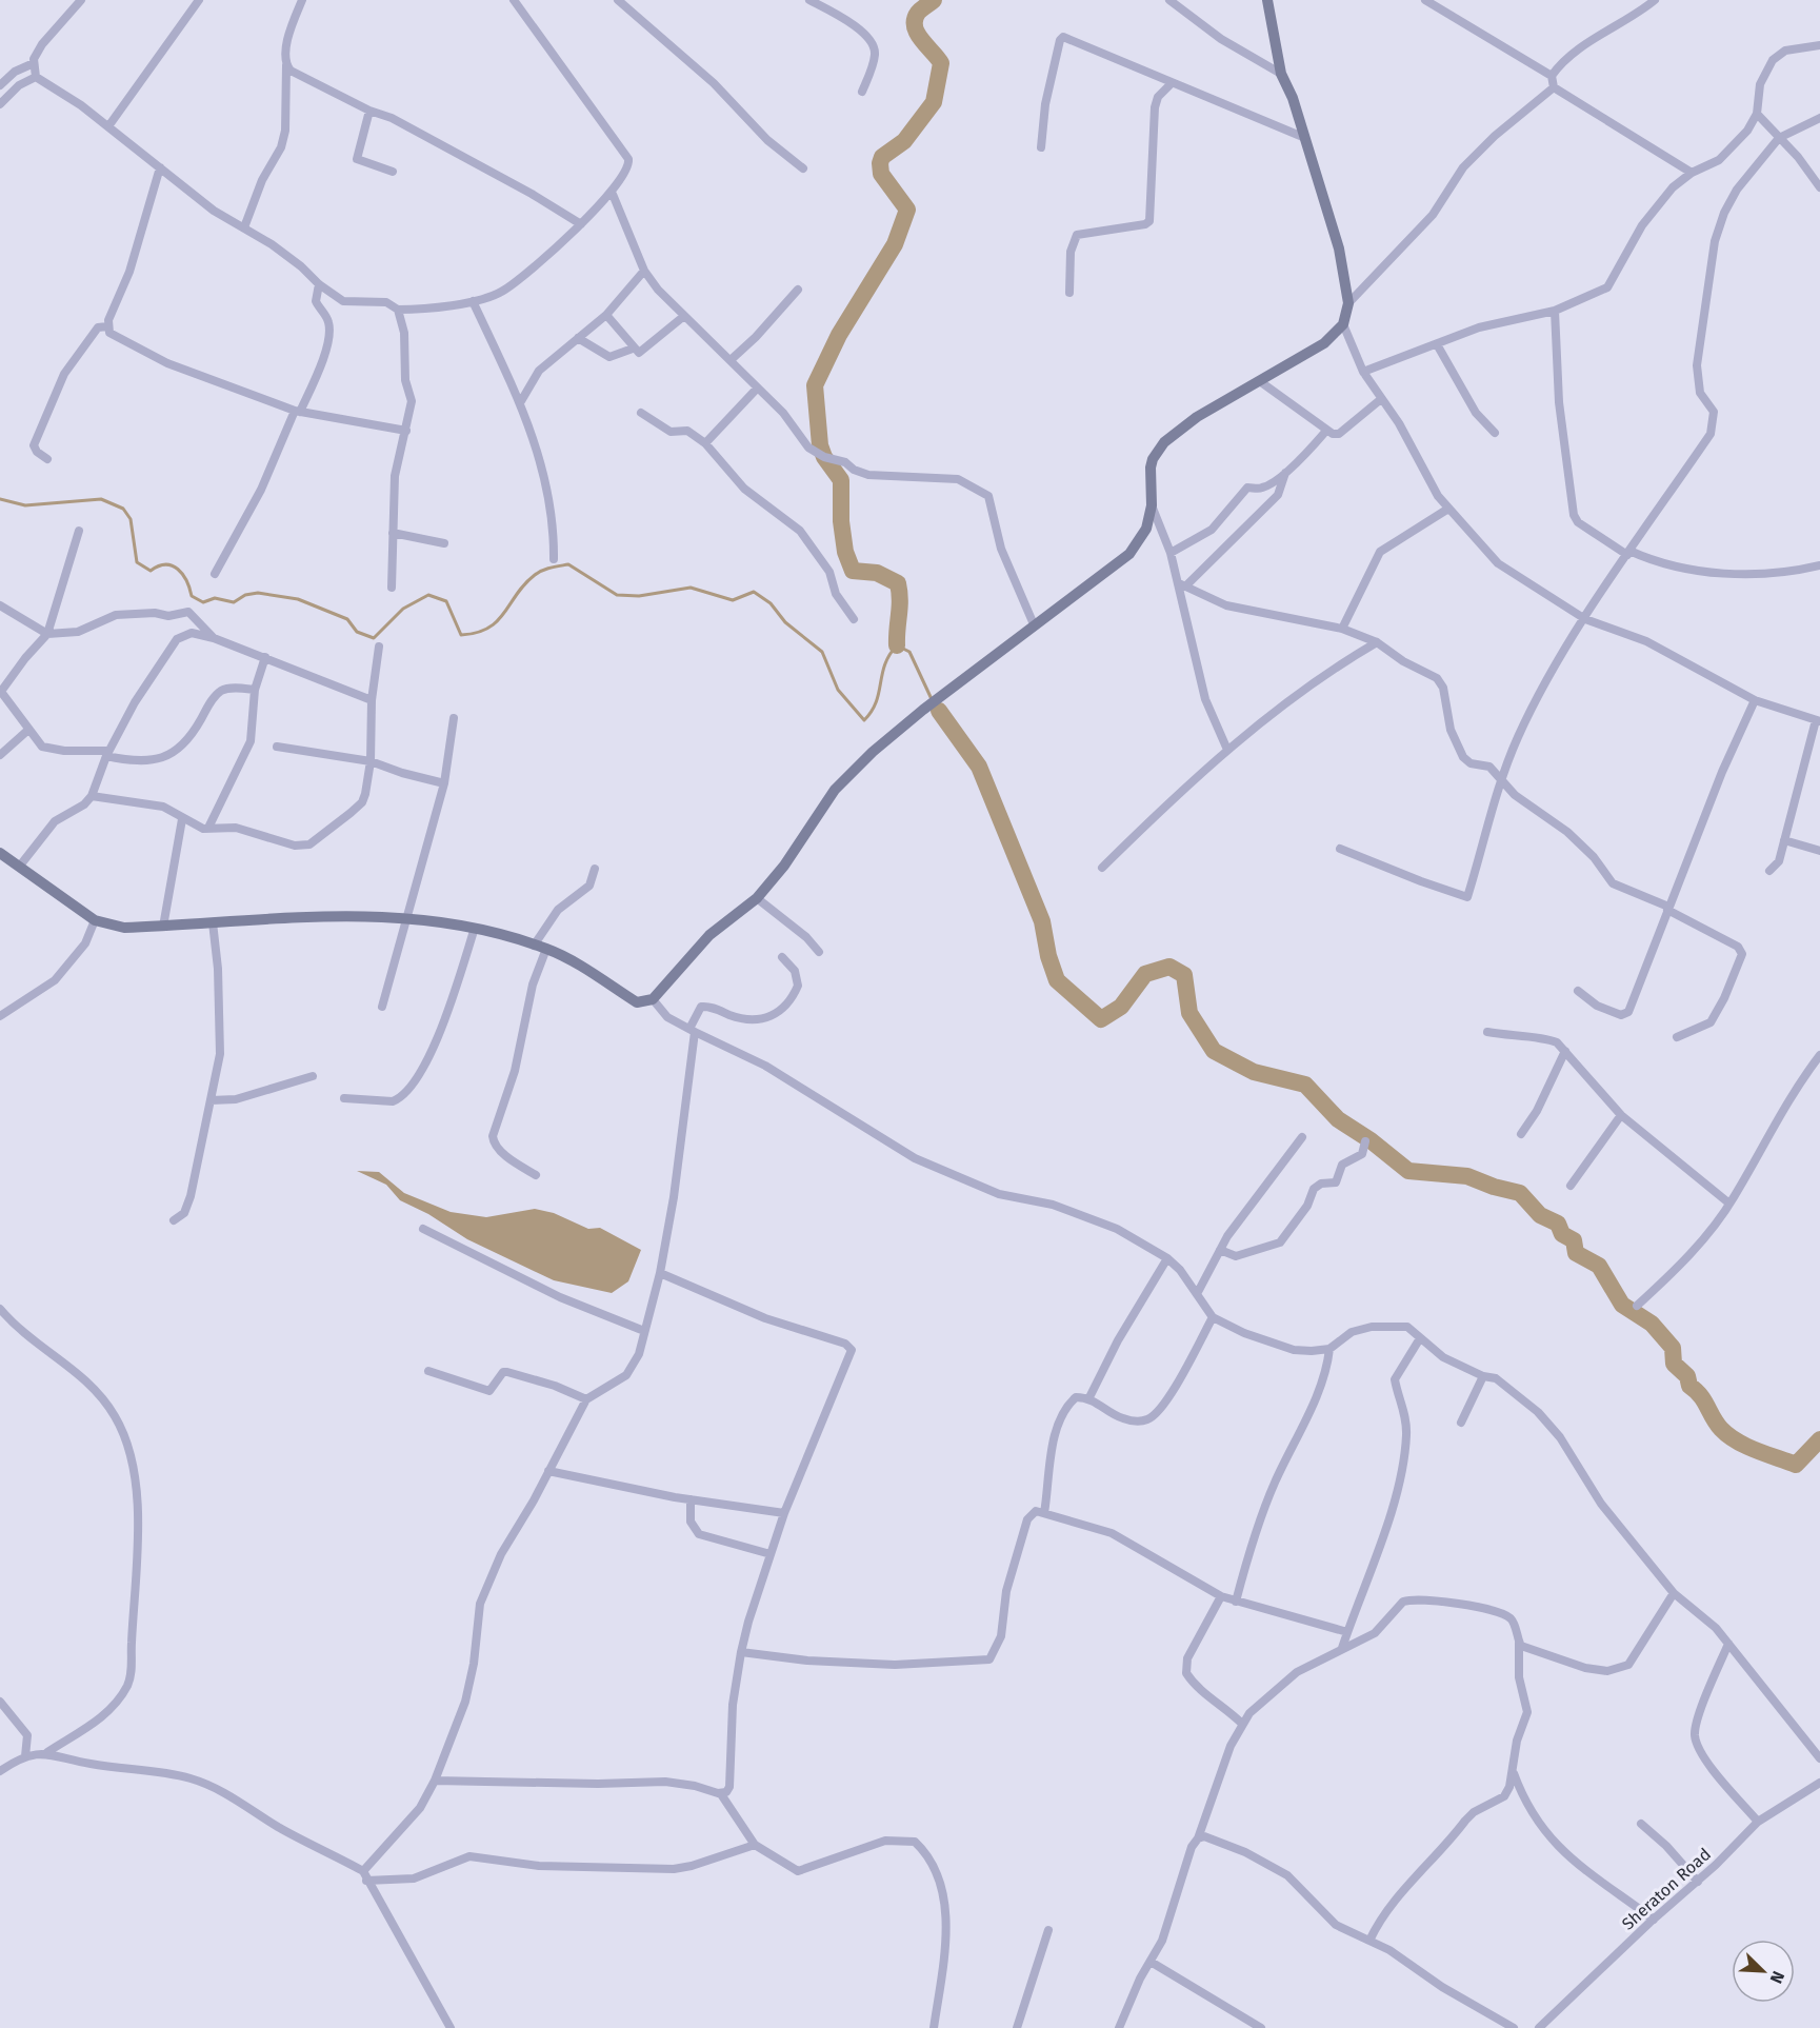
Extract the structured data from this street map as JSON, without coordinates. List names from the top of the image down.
{
  "streets": {
    "street": ["Sheraton Road"]
  },
  "north": "bottom right"
}
